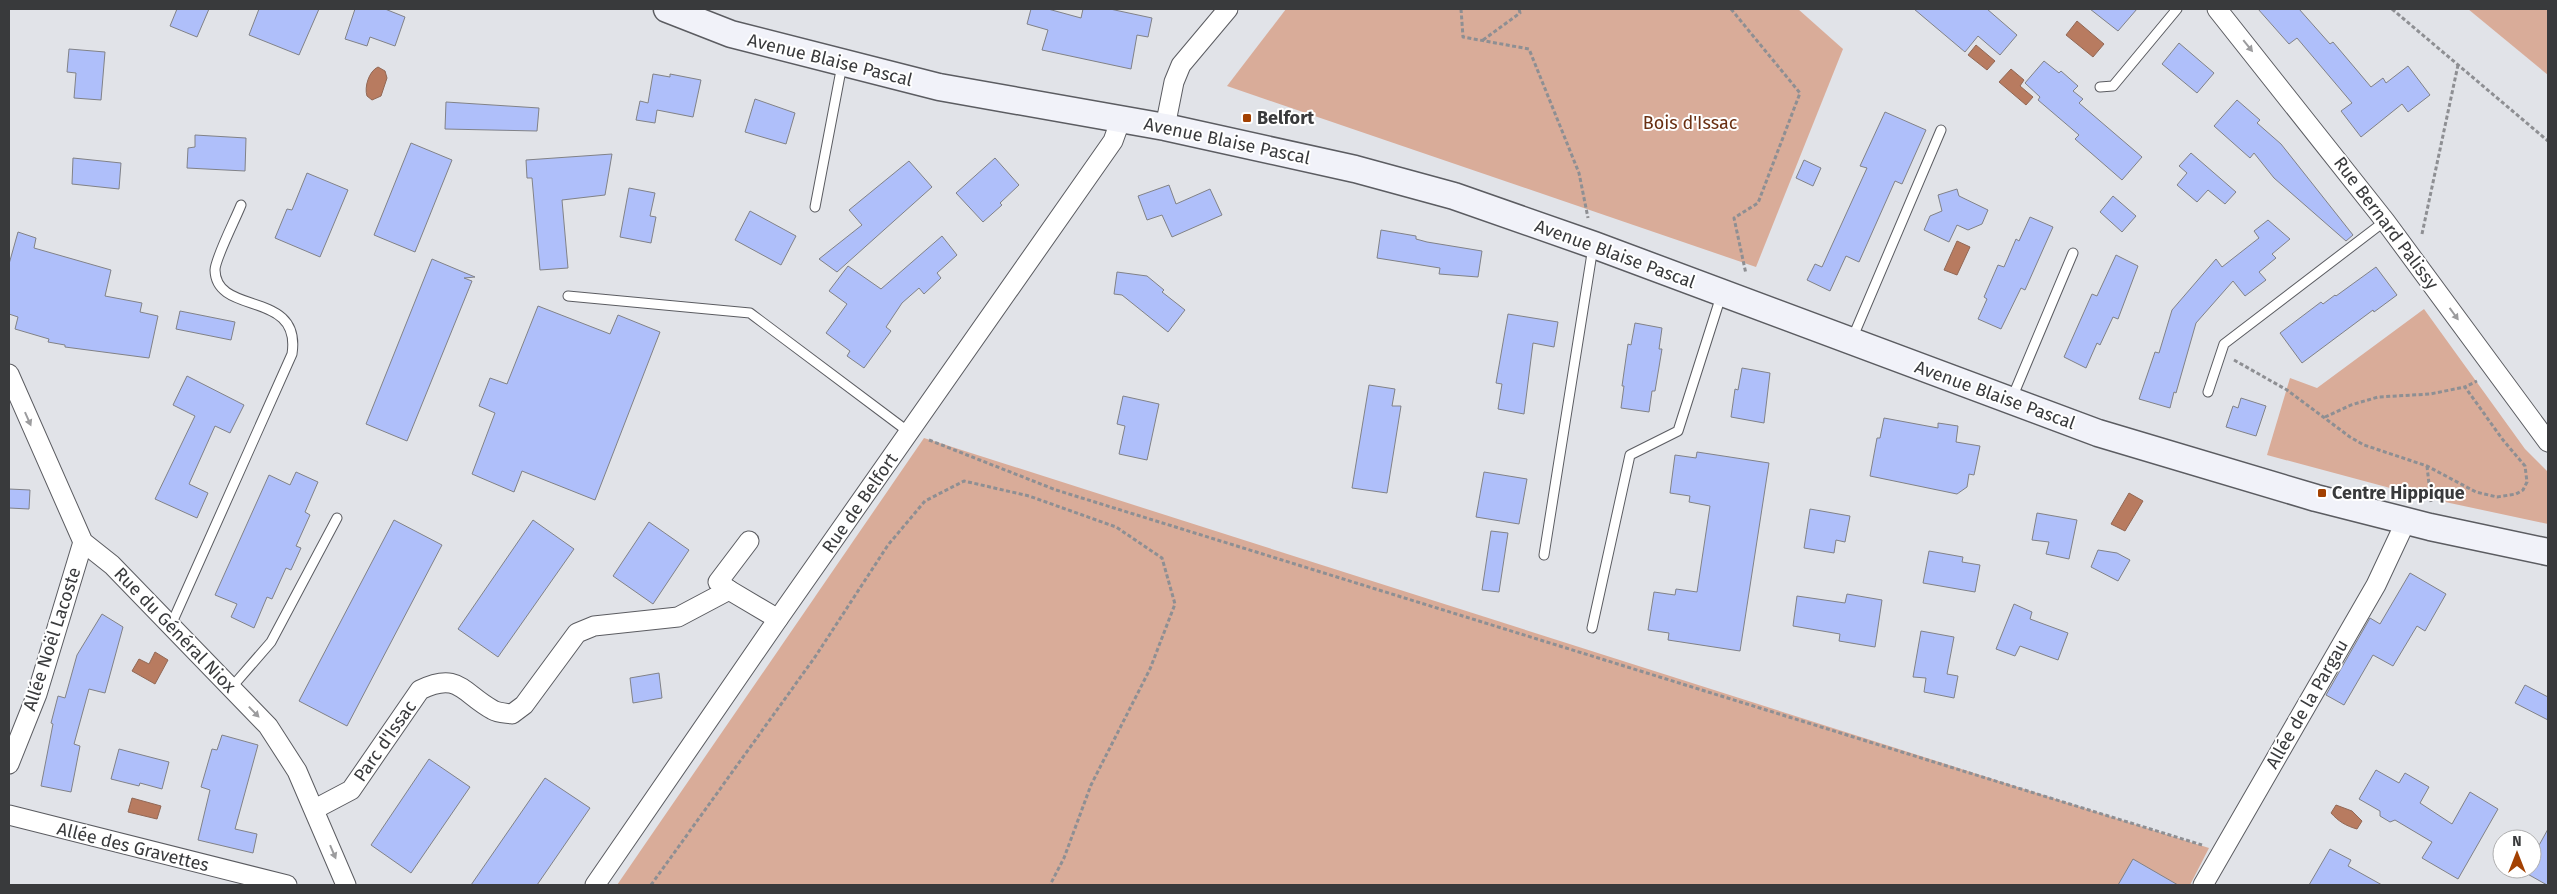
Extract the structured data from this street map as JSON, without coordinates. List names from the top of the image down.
{
  "streets": {
    "main road": ["Avenue Blaise Pascal"],
    "street": [
      "Rue Bernard Palissy",
      "Rue de Belfort",
      "Rue du Général Niox",
      "Allée Noël Lacoste",
      "Allée de la Pargau",
      "Parc d'Issac",
      "Allée des Gravettes"
    ]
  },
  "crossings": [
    ["Avenue Blaise Pascal", "Rue de Belfort"],
    ["Avenue Blaise Pascal", "Allée de la Pargau"],
    ["Rue du Général Niox", "Allée Noël Lacoste"],
    ["Rue du Général Niox", "Parc d'Issac"]
  ],
  "one_way": ["Rue Bernard Palissy", "Rue du Général Niox"],
  "parks": ["Bois d'Issac"],
  "places": {
    "transit": ["Belfort", "Centre Hippique"]
  },
  "north": "top"
}
